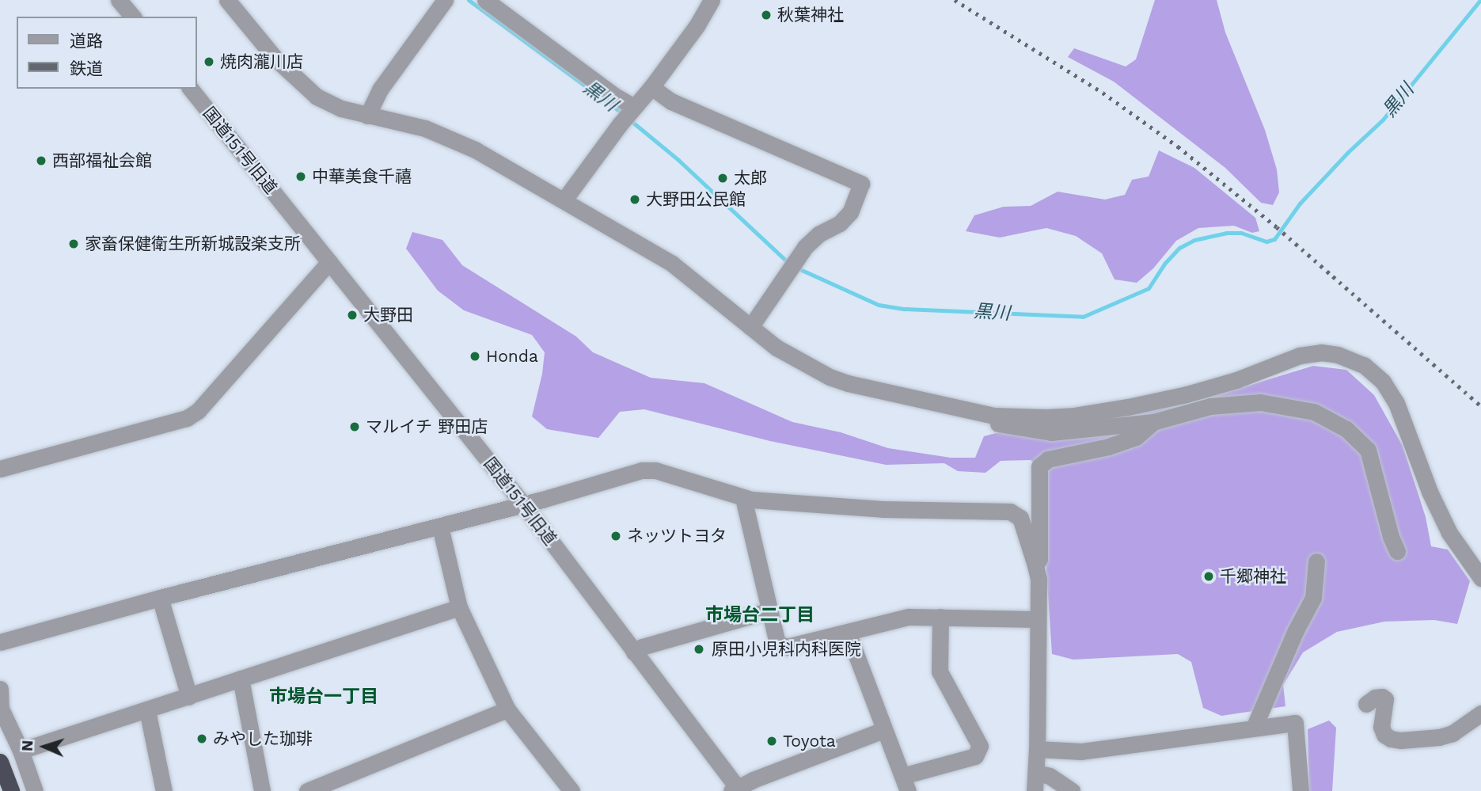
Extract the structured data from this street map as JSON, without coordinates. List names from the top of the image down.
{
  "streets": {
    "street": ["国道151号旧道"]
  },
  "districts": ["市場台二丁目", "市場台一丁目"],
  "water": ["黒川"],
  "places": [
    "秋葉神社",
    "焼肉瀧川店",
    "西部福祉会館",
    "中華美食千禧",
    "太郎",
    "大野田公民館",
    "家畜保健衛生所新城設楽支所",
    "大野田",
    "Honda",
    "マルイチ 野田店",
    "ネッツトヨタ",
    "千郷神社",
    "原田小児科内科医院",
    "みやした珈琲",
    "Toyota"
  ],
  "legend": ["道路", "鉄道"],
  "north": "left"
}
